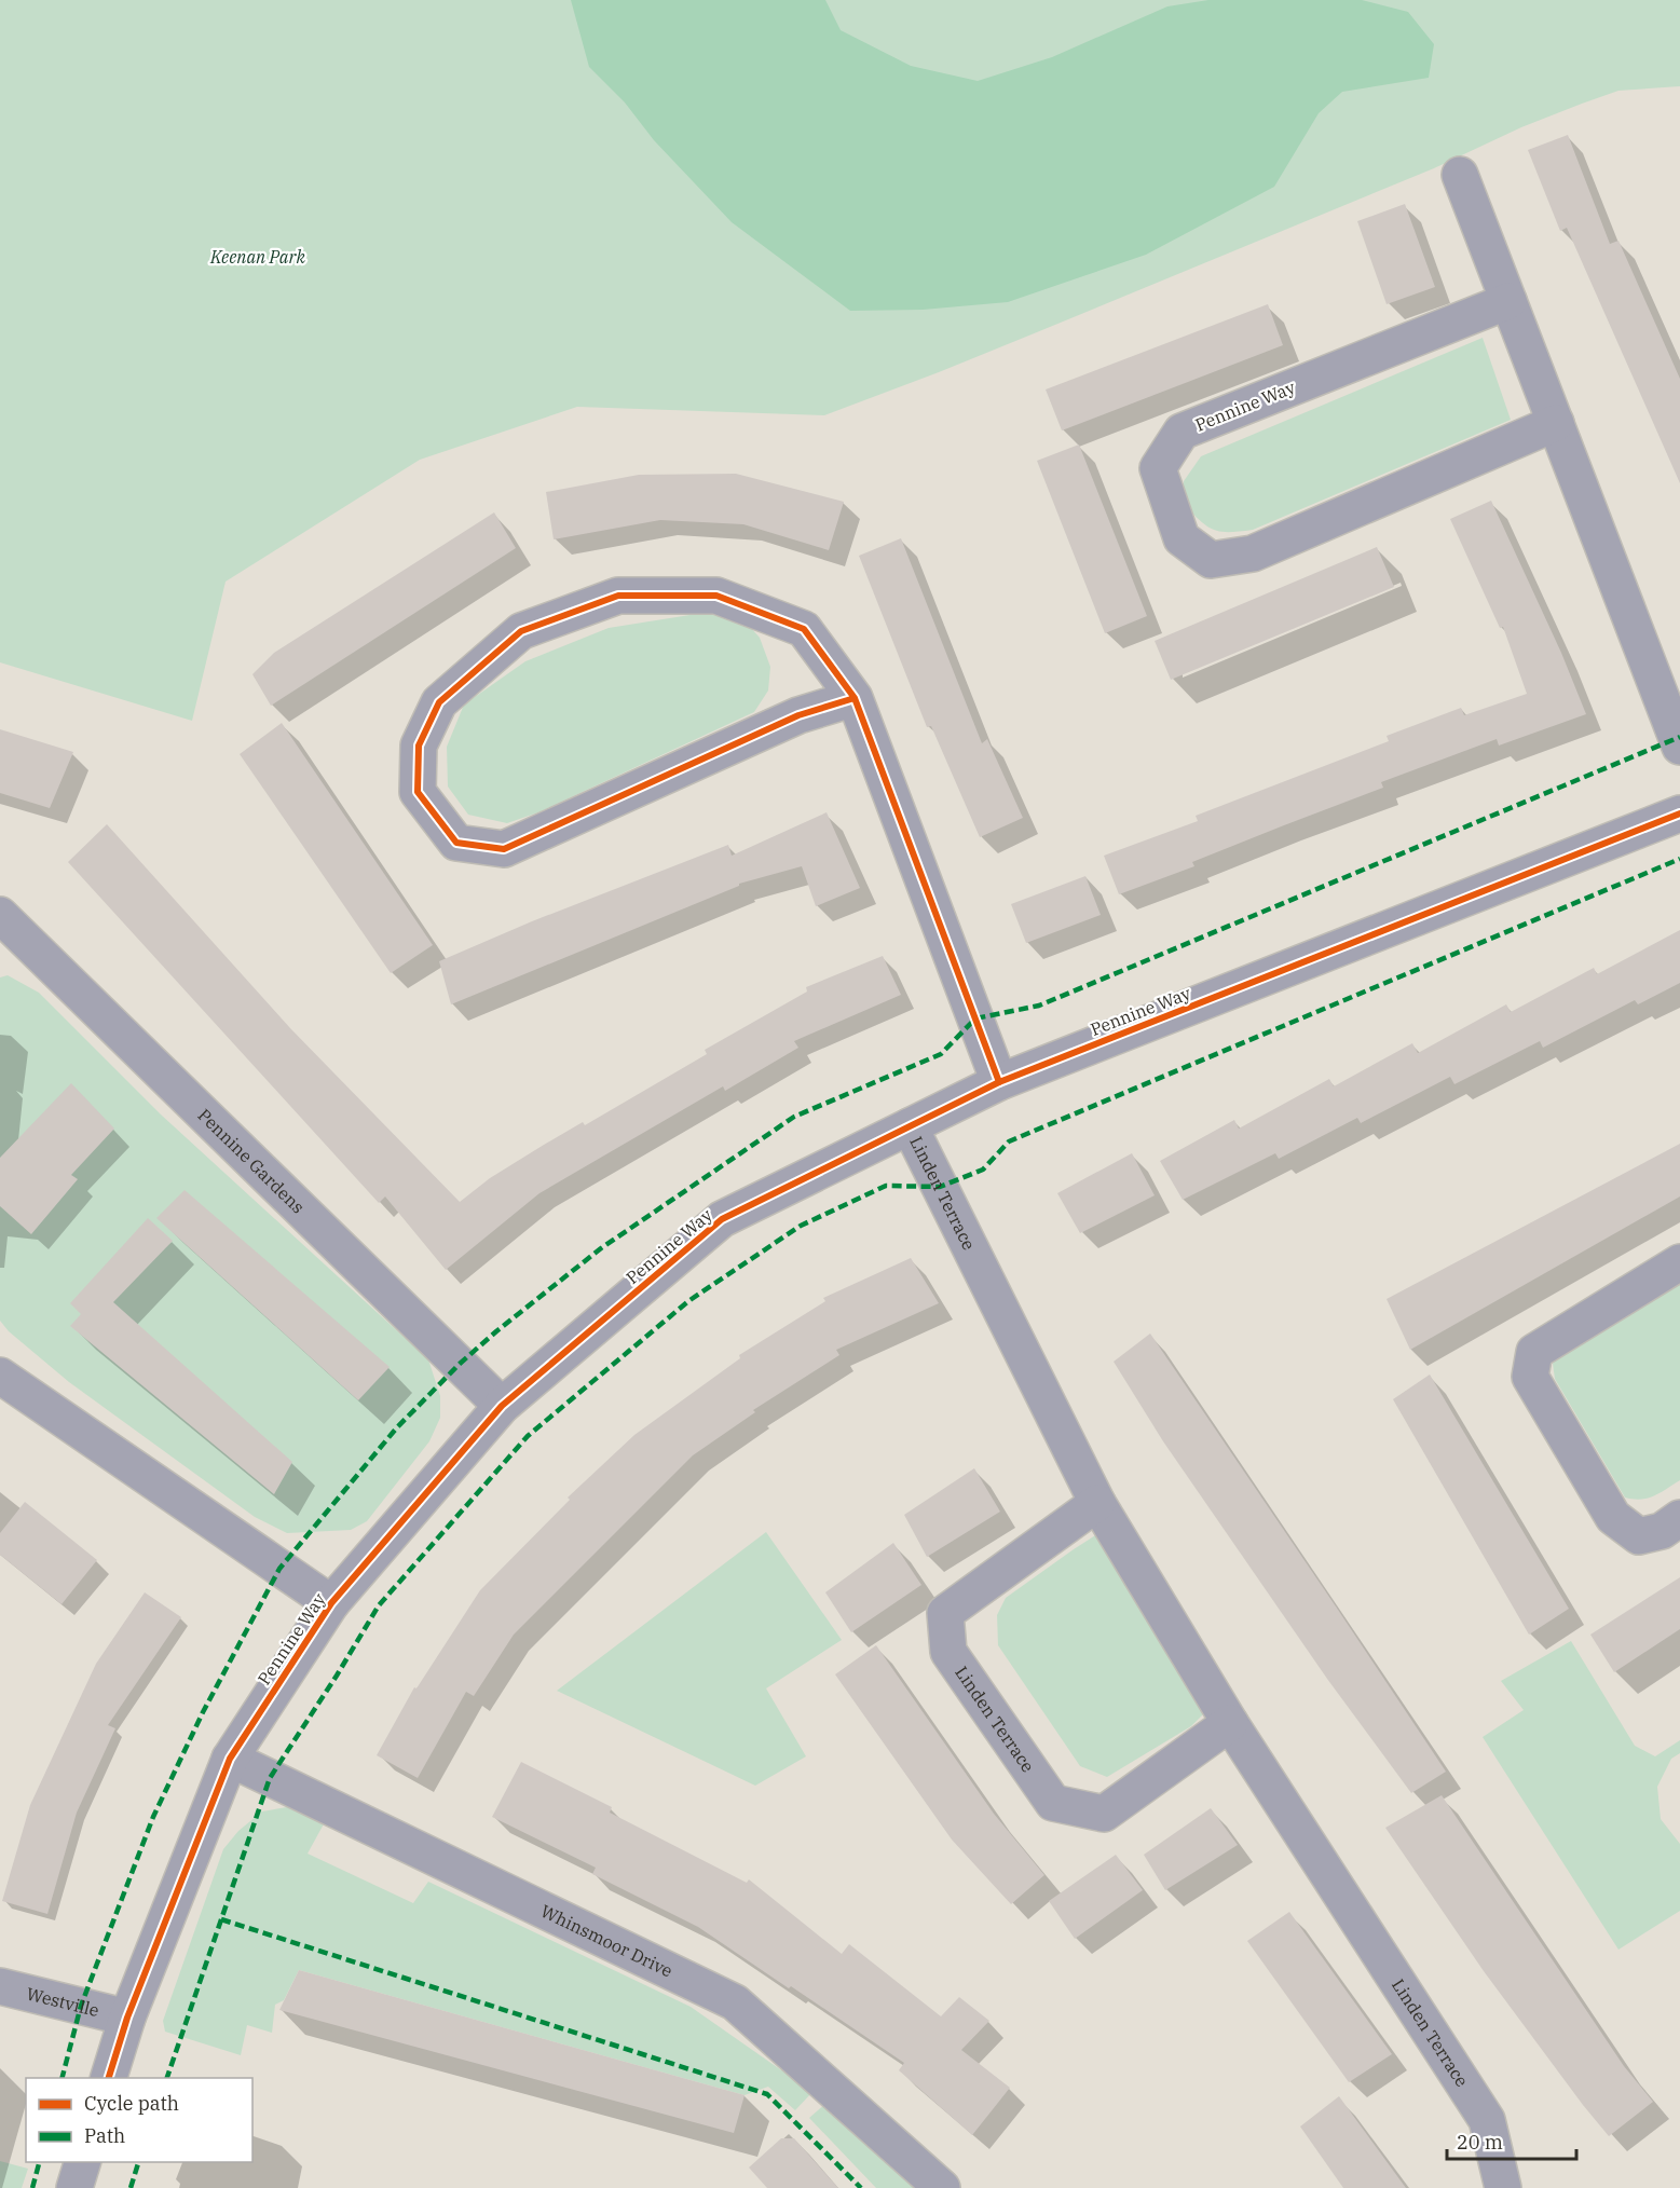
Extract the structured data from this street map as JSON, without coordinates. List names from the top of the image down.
{
  "streets": {
    "street": [
      "Pennine Way",
      "Pennine Gardens",
      "Linden Terrace",
      "Whinsmoor Drive",
      "Westville"
    ]
  },
  "crossings": [
    ["Pennine Way", "Pennine Gardens"],
    ["Pennine Way", "Linden Terrace"],
    ["Pennine Way", "Whinsmoor Drive"],
    ["Pennine Way", "Westville"]
  ],
  "parks": ["Keenan Park"],
  "legend": ["Cycle path", "Path"],
  "scale_bar": "20 m"
}
